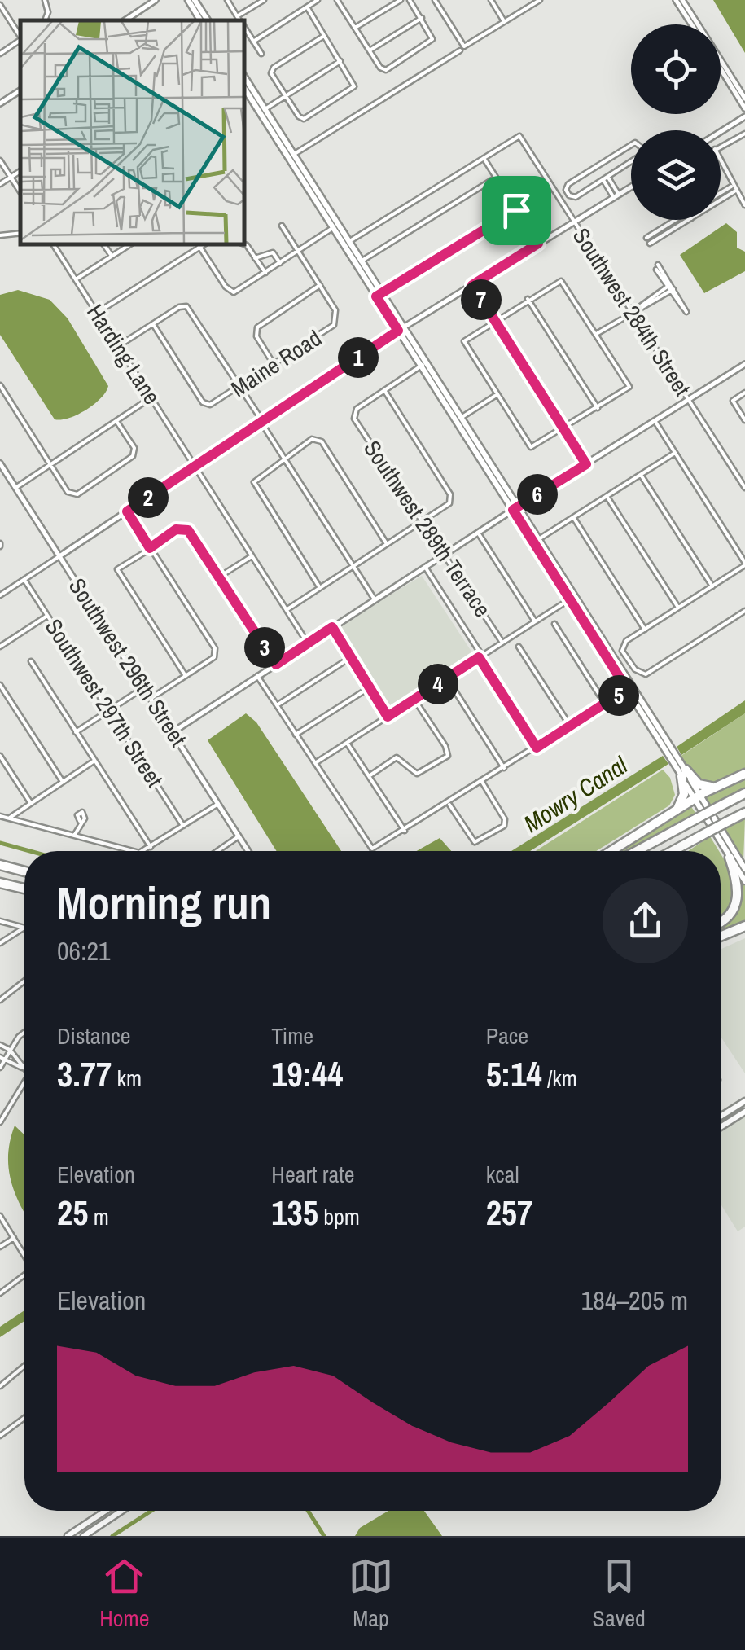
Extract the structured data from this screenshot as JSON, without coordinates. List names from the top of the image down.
{
  "streets": {
    "street": [
      "Southwest 284th Street",
      "Harding Lane",
      "Maine Road",
      "Southwest 289th Terrace",
      "Southwest 296th Street",
      "Southwest 297th Street"
    ]
  },
  "water": ["Mowry Canal"],
  "page": {
    "pins": [
      "7",
      "1",
      "6",
      "2",
      "3",
      "4",
      "5"
    ],
    "heading": ["Morning run", "06:21"],
    "stats": [
      ["Distance", "3.77 km"],
      ["Time", "19:44"],
      ["Pace", "5:14 /km"],
      ["Elevation", "25 m"],
      ["Heart rate", "135 bpm"],
      ["kcal", "257"]
    ],
    "chart": ["Elevation", "184–205 m"],
    "tabs": ["Home", "Map", "Saved"]
  }
}
